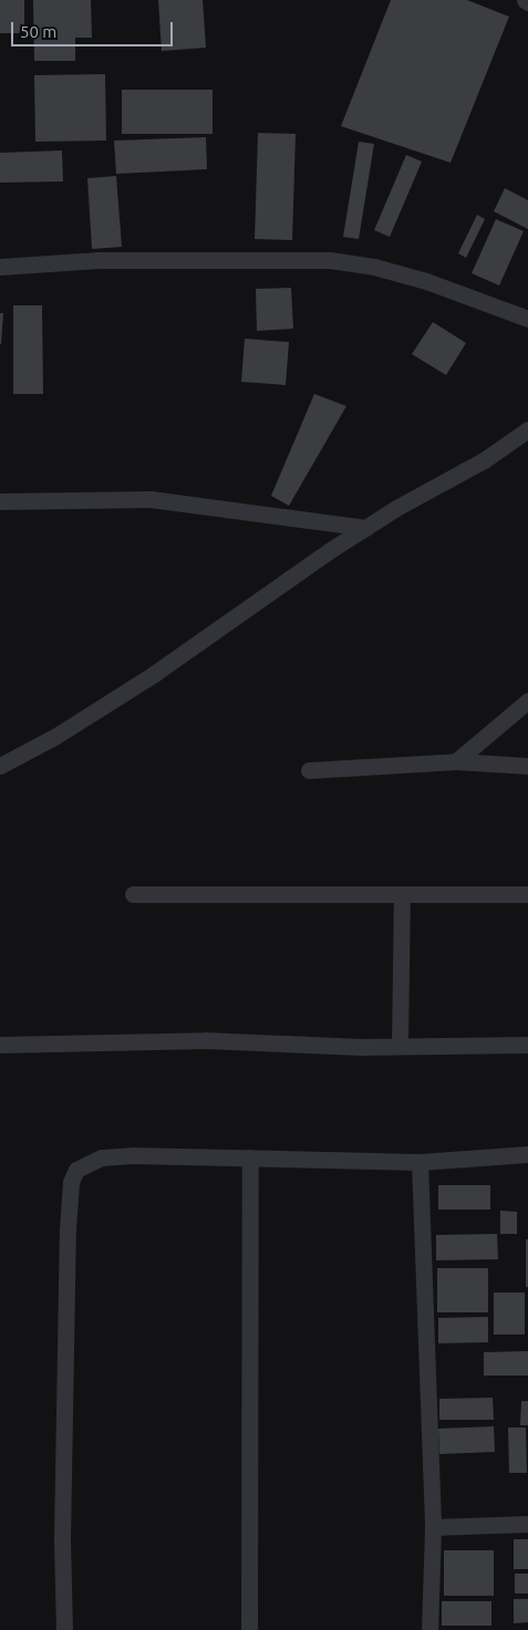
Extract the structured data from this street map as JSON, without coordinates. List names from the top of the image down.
{
  "scale_bar": "50 m"
}
